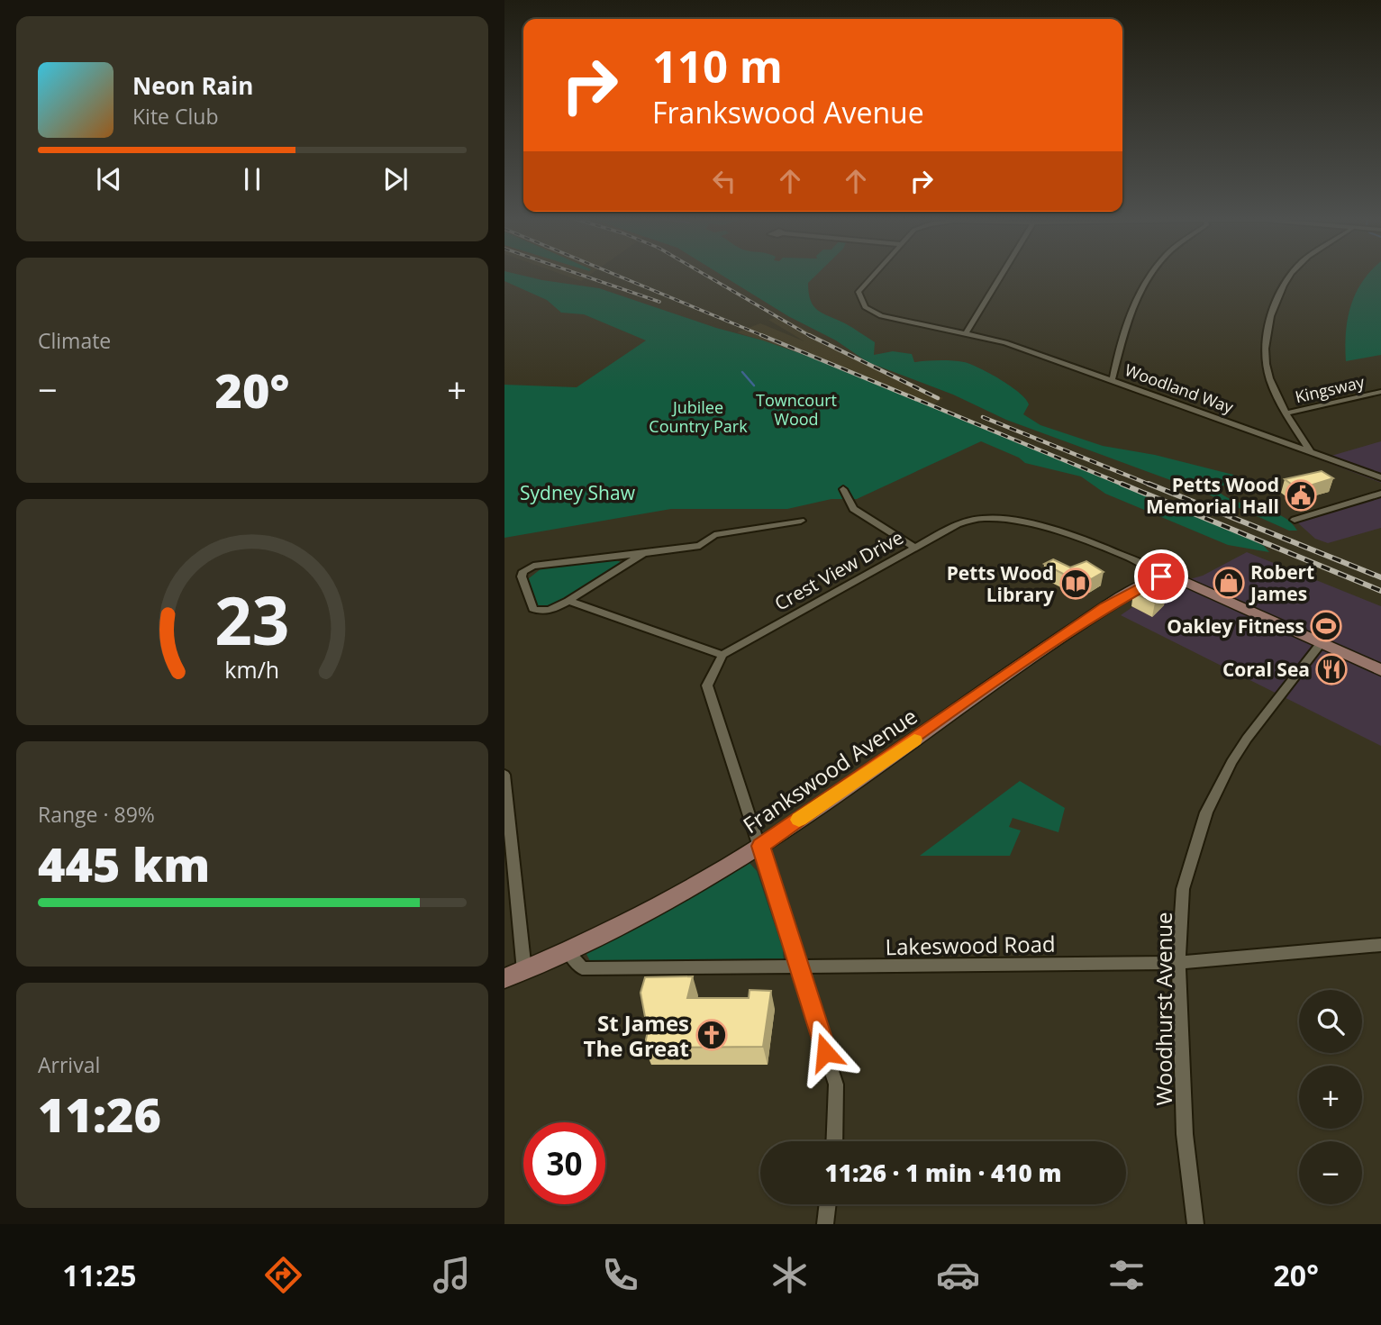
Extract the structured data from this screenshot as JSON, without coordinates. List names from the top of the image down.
{
  "streets": {
    "street": [
      "Woodland Way",
      "Kingsway",
      "Crest View Drive",
      "Frankswood Avenue",
      "Lakeswood Road",
      "Woodhurst Avenue"
    ]
  },
  "crossings": [
    ["Crest View Drive", "Frankswood Avenue"],
    ["Frankswood Avenue", "Lakeswood Road"],
    ["Lakeswood Road", "Woodhurst Avenue"]
  ],
  "parks": ["Towncourt Wood", "Jubilee Country Park", "Sydney Shaw"],
  "places": {
    "public building": ["Petts Wood Memorial Hall"],
    "shop": ["Robert James"],
    "library": ["Petts Wood Library"],
    "sports": ["Oakley Fitness"],
    "restaurant": ["Coral Sea"],
    "church": ["St James The Great"]
  },
  "page": {
    "turn": ["110 m", "Frankswood Avenue"],
    "song": ["Neon Rain", "Kite Club"],
    "tile": [
      "Climate",
      ["Range · 89%", "445 km"],
      ["Arrival", "11:26"]
    ],
    "heat": ["−", "20°", "+"],
    "map_buttons": ["+", "−"],
    "limit": "30",
    "trip": "11:26 · 1 min · 410 m",
    "tabs": ["11:25", "20°"],
    "gauge": ["23", "km/h"]
  }
}
